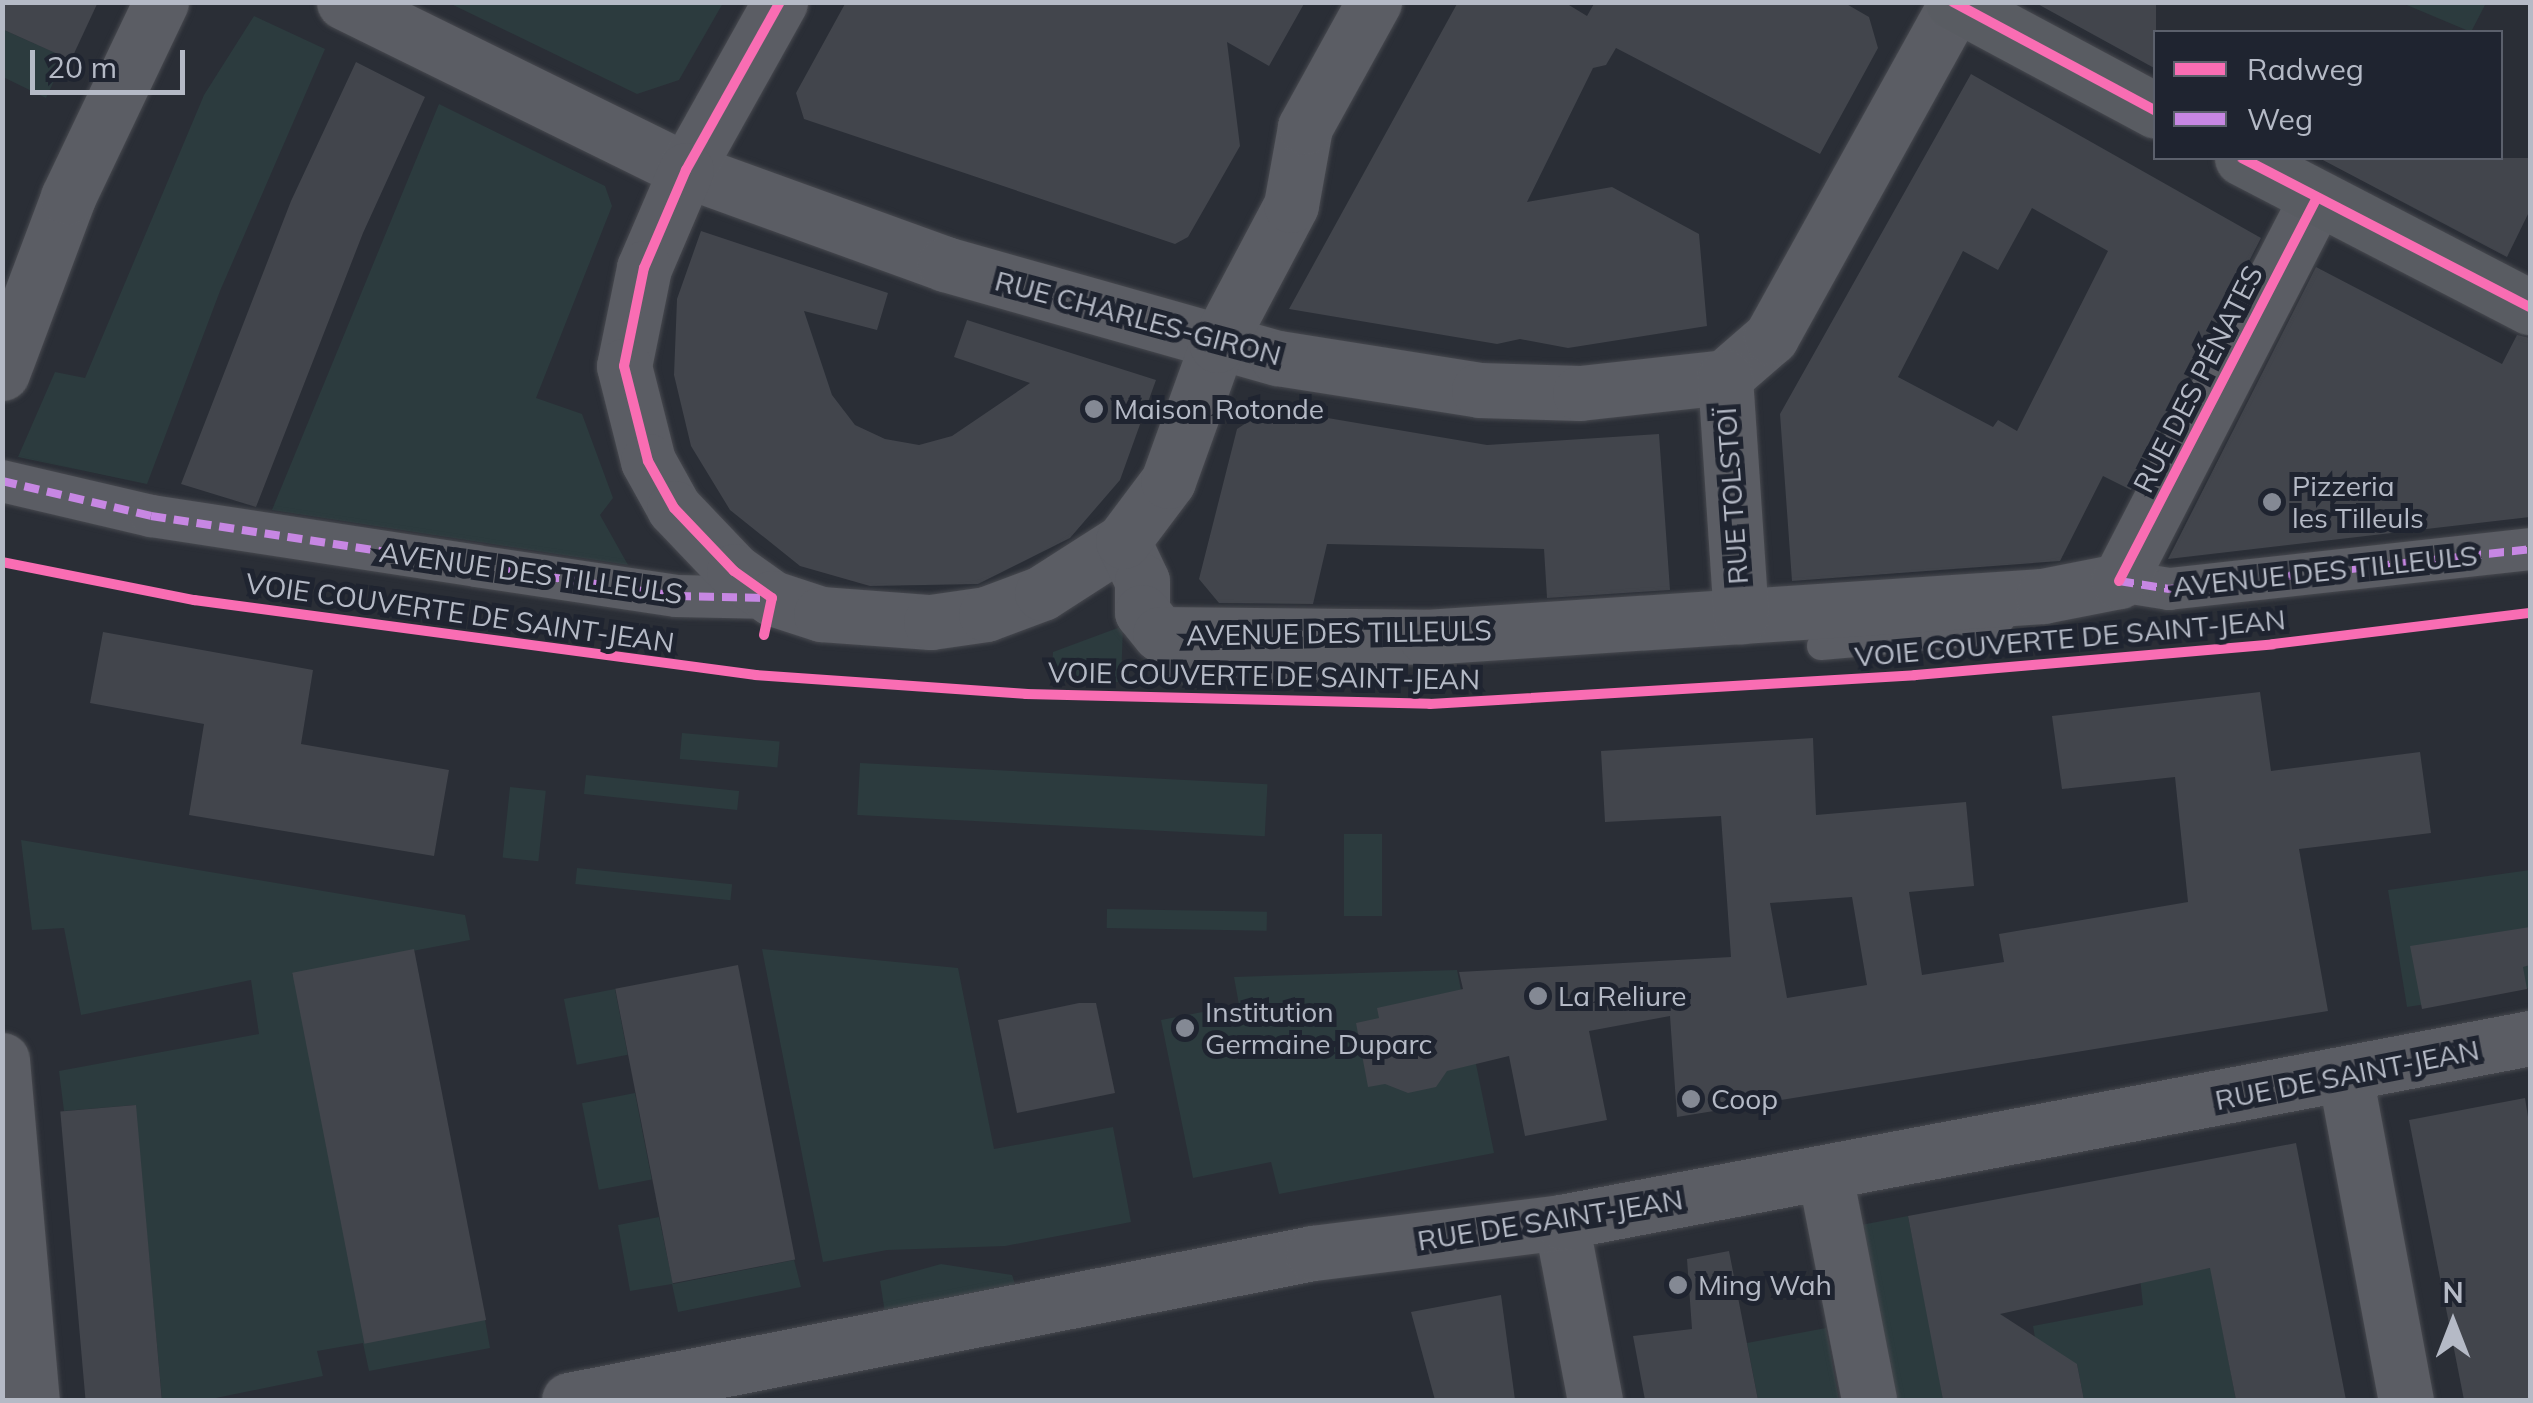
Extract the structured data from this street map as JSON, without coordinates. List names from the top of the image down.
{
  "streets": {
    "street": [
      "RUE CHARLES-GIRON",
      "RUE DES PÉNATES",
      "RUE TOLSTOÏ",
      "AVENUE DES TILLEULS",
      "RUE DE SAINT-JEAN"
    ],
    "cycle path": ["VOIE COUVERTE DE SAINT-JEAN"]
  },
  "crossings": [
    ["RUE CHARLES-GIRON", "RUE TOLSTOÏ"],
    ["RUE DES PÉNATES", "AVENUE DES TILLEULS"],
    ["RUE TOLSTOÏ", "AVENUE DES TILLEULS"]
  ],
  "places": [
    "Maison Rotonde",
    "Pizzeria les Tilleuls",
    "La Reliure",
    "Institution Germaine Duparc",
    "Coop",
    "Ming Wah"
  ],
  "legend": ["Radweg", "Weg"],
  "scale_bar": "20 m",
  "north": "top"
}
